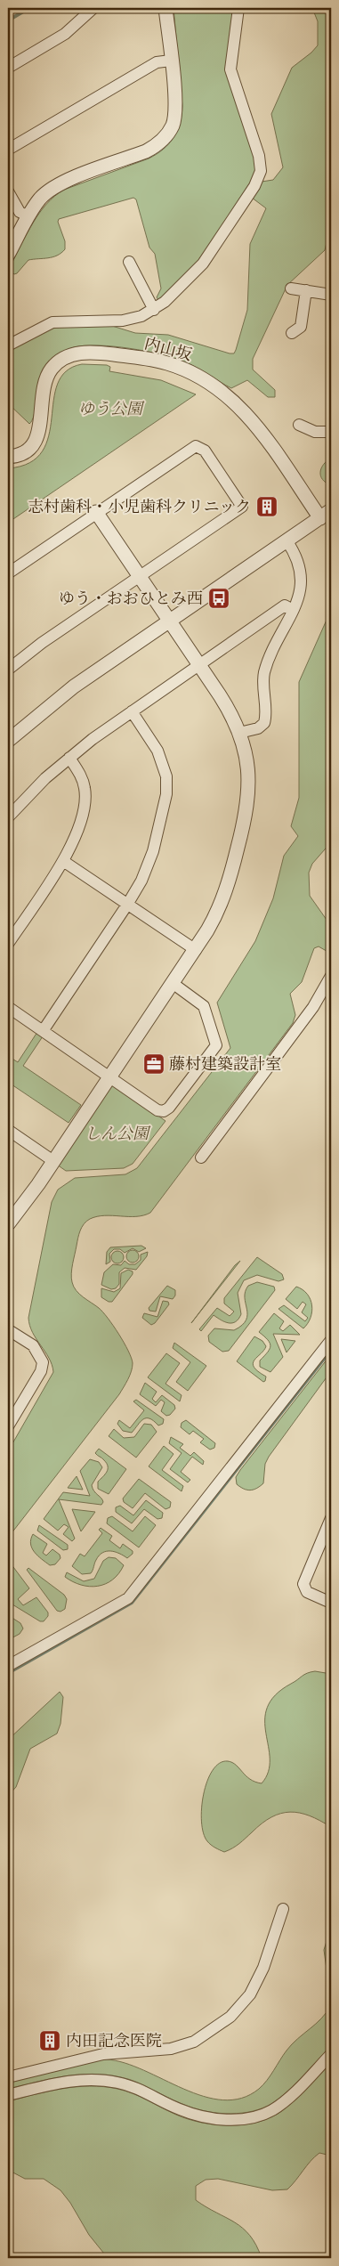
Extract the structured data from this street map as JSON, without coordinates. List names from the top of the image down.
{
  "streets": {
    "street": ["内山坂"]
  },
  "parks": ["ゆう公園", "しん公園"],
  "places": {
    "building": ["志村歯科・小児歯科クリニック", "内田記念医院"],
    "bus stop": ["ゆう・おおひとみ西"],
    "office": ["藤村建築設計室"]
  }
}
